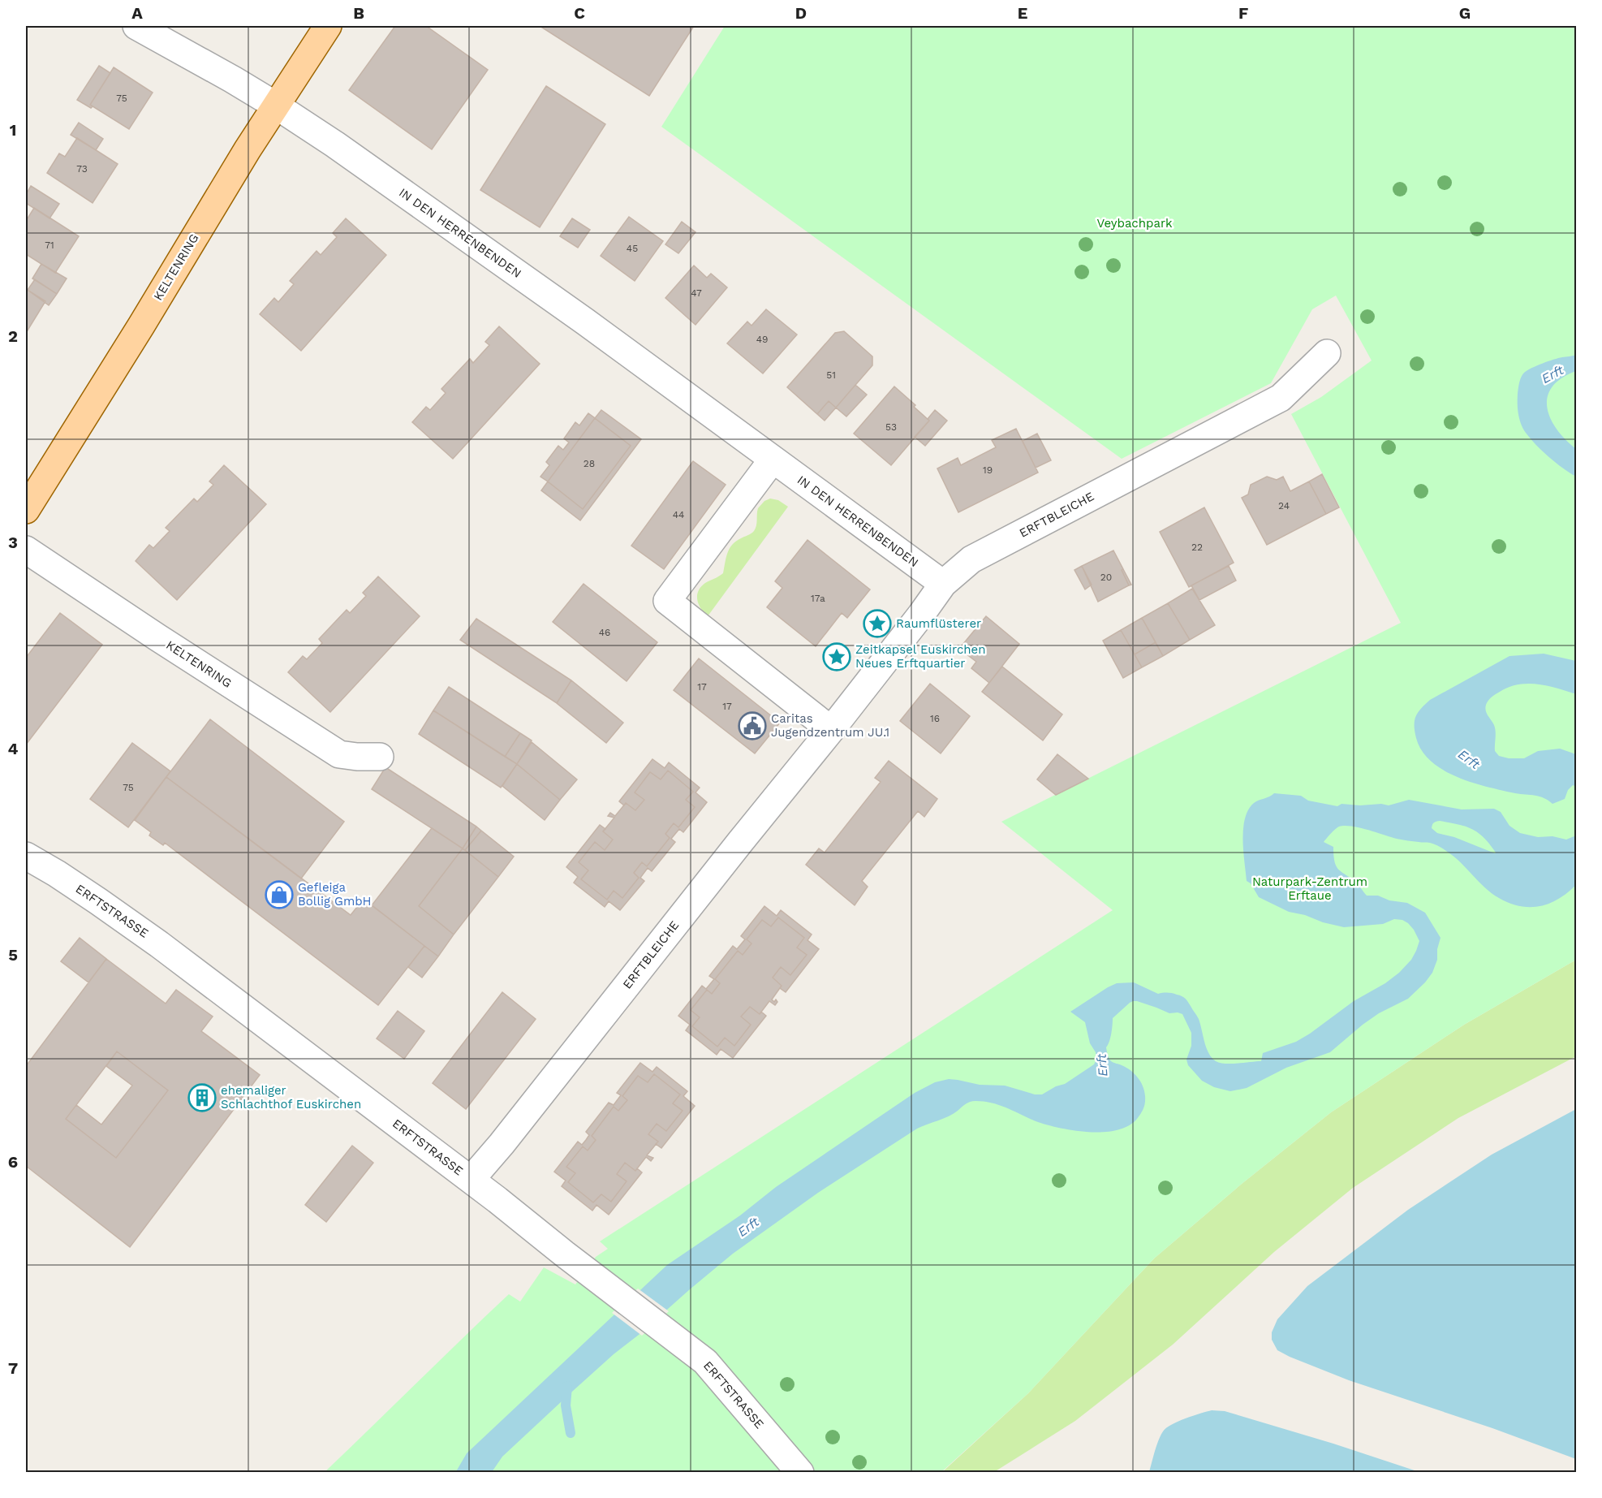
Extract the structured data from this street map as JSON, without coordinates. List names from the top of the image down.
{
  "streets": {
    "main road": ["KELTENRING"],
    "street": ["IN DEN HERRENBENDEN", "ERFTBLEICHE", "ERFTSTRASSE"]
  },
  "crossings": [
    ["IN DEN HERRENBENDEN", "KELTENRING"],
    ["IN DEN HERRENBENDEN", "ERFTBLEICHE"],
    ["ERFTBLEICHE", "ERFTSTRASSE"]
  ],
  "water": ["Erft"],
  "parks": ["Veybachpark", "Naturpark-Zentrum Erftaue"],
  "places": {
    "place": ["Raumflüsterer", "Zeitkapsel Euskirchen Neues Erftquartier"],
    "public building": ["Caritas Jugendzentrum JU.1"],
    "shop": ["Gefleiga Bollig GmbH"],
    "building": ["ehemaliger Schlachthof Euskirchen"]
  },
  "house_numbers": [
    "75",
    "73",
    "71",
    "45",
    "47",
    "49",
    "51",
    "53",
    "28",
    "19",
    "24",
    "44",
    "22",
    "20",
    "17a",
    "46",
    "17",
    "17",
    "16",
    "75"
  ],
  "grid": {
    "columns": [
      "A",
      "B",
      "C",
      "D",
      "E",
      "F",
      "G"
    ],
    "rows": [
      "1",
      "2",
      "3",
      "4",
      "5",
      "6",
      "7"
    ]
  }
}
